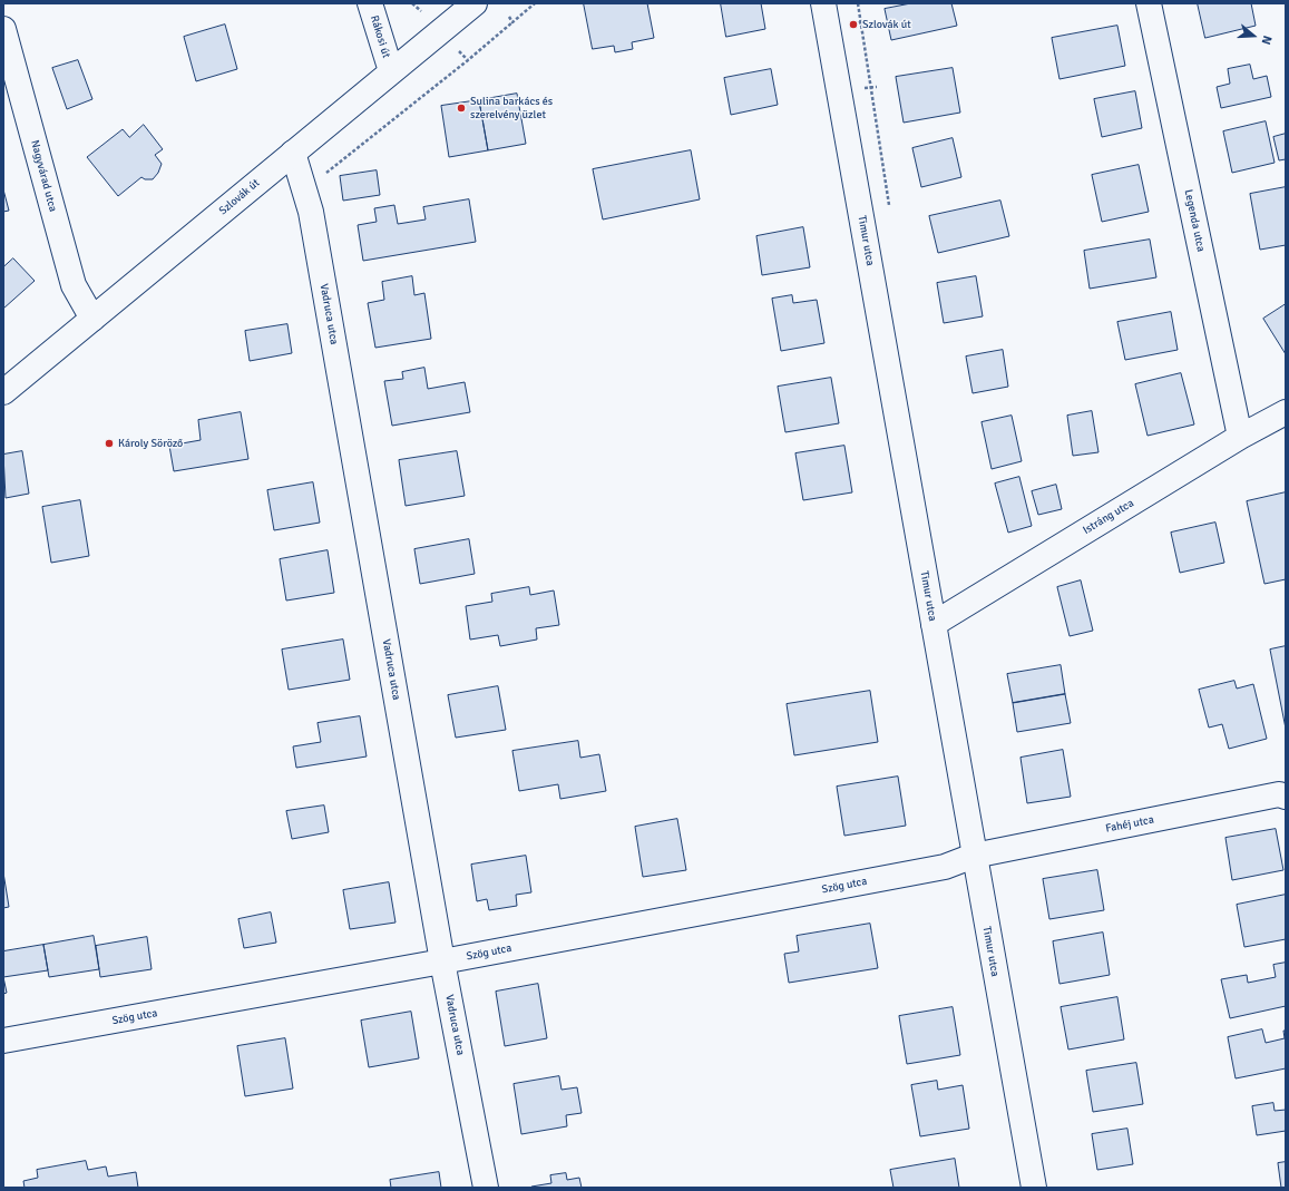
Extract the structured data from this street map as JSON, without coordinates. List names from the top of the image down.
{
  "streets": {
    "street": [
      "Rákosi út",
      "Nagyvárad utca",
      "Szlovák út",
      "Legenda utca",
      "Timur utca",
      "Vadruca utca",
      "Istráng utca",
      "Fahéj utca",
      "Szög utca"
    ]
  },
  "crossings": [
    ["Rákosi út", "Szlovák út"],
    ["Nagyvárad utca", "Szlovák út"],
    ["Szlovák út", "Vadruca utca"],
    ["Legenda utca", "Istráng utca"],
    ["Timur utca", "Istráng utca"],
    ["Timur utca", "Fahéj utca"],
    ["Timur utca", "Szög utca"],
    ["Vadruca utca", "Szög utca"],
    ["Fahéj utca", "Szög utca"]
  ],
  "places": ["Szlovák út", "Sulina barkács és szerelvény üzlet", "Károly Söröző"],
  "north": "right"
}
